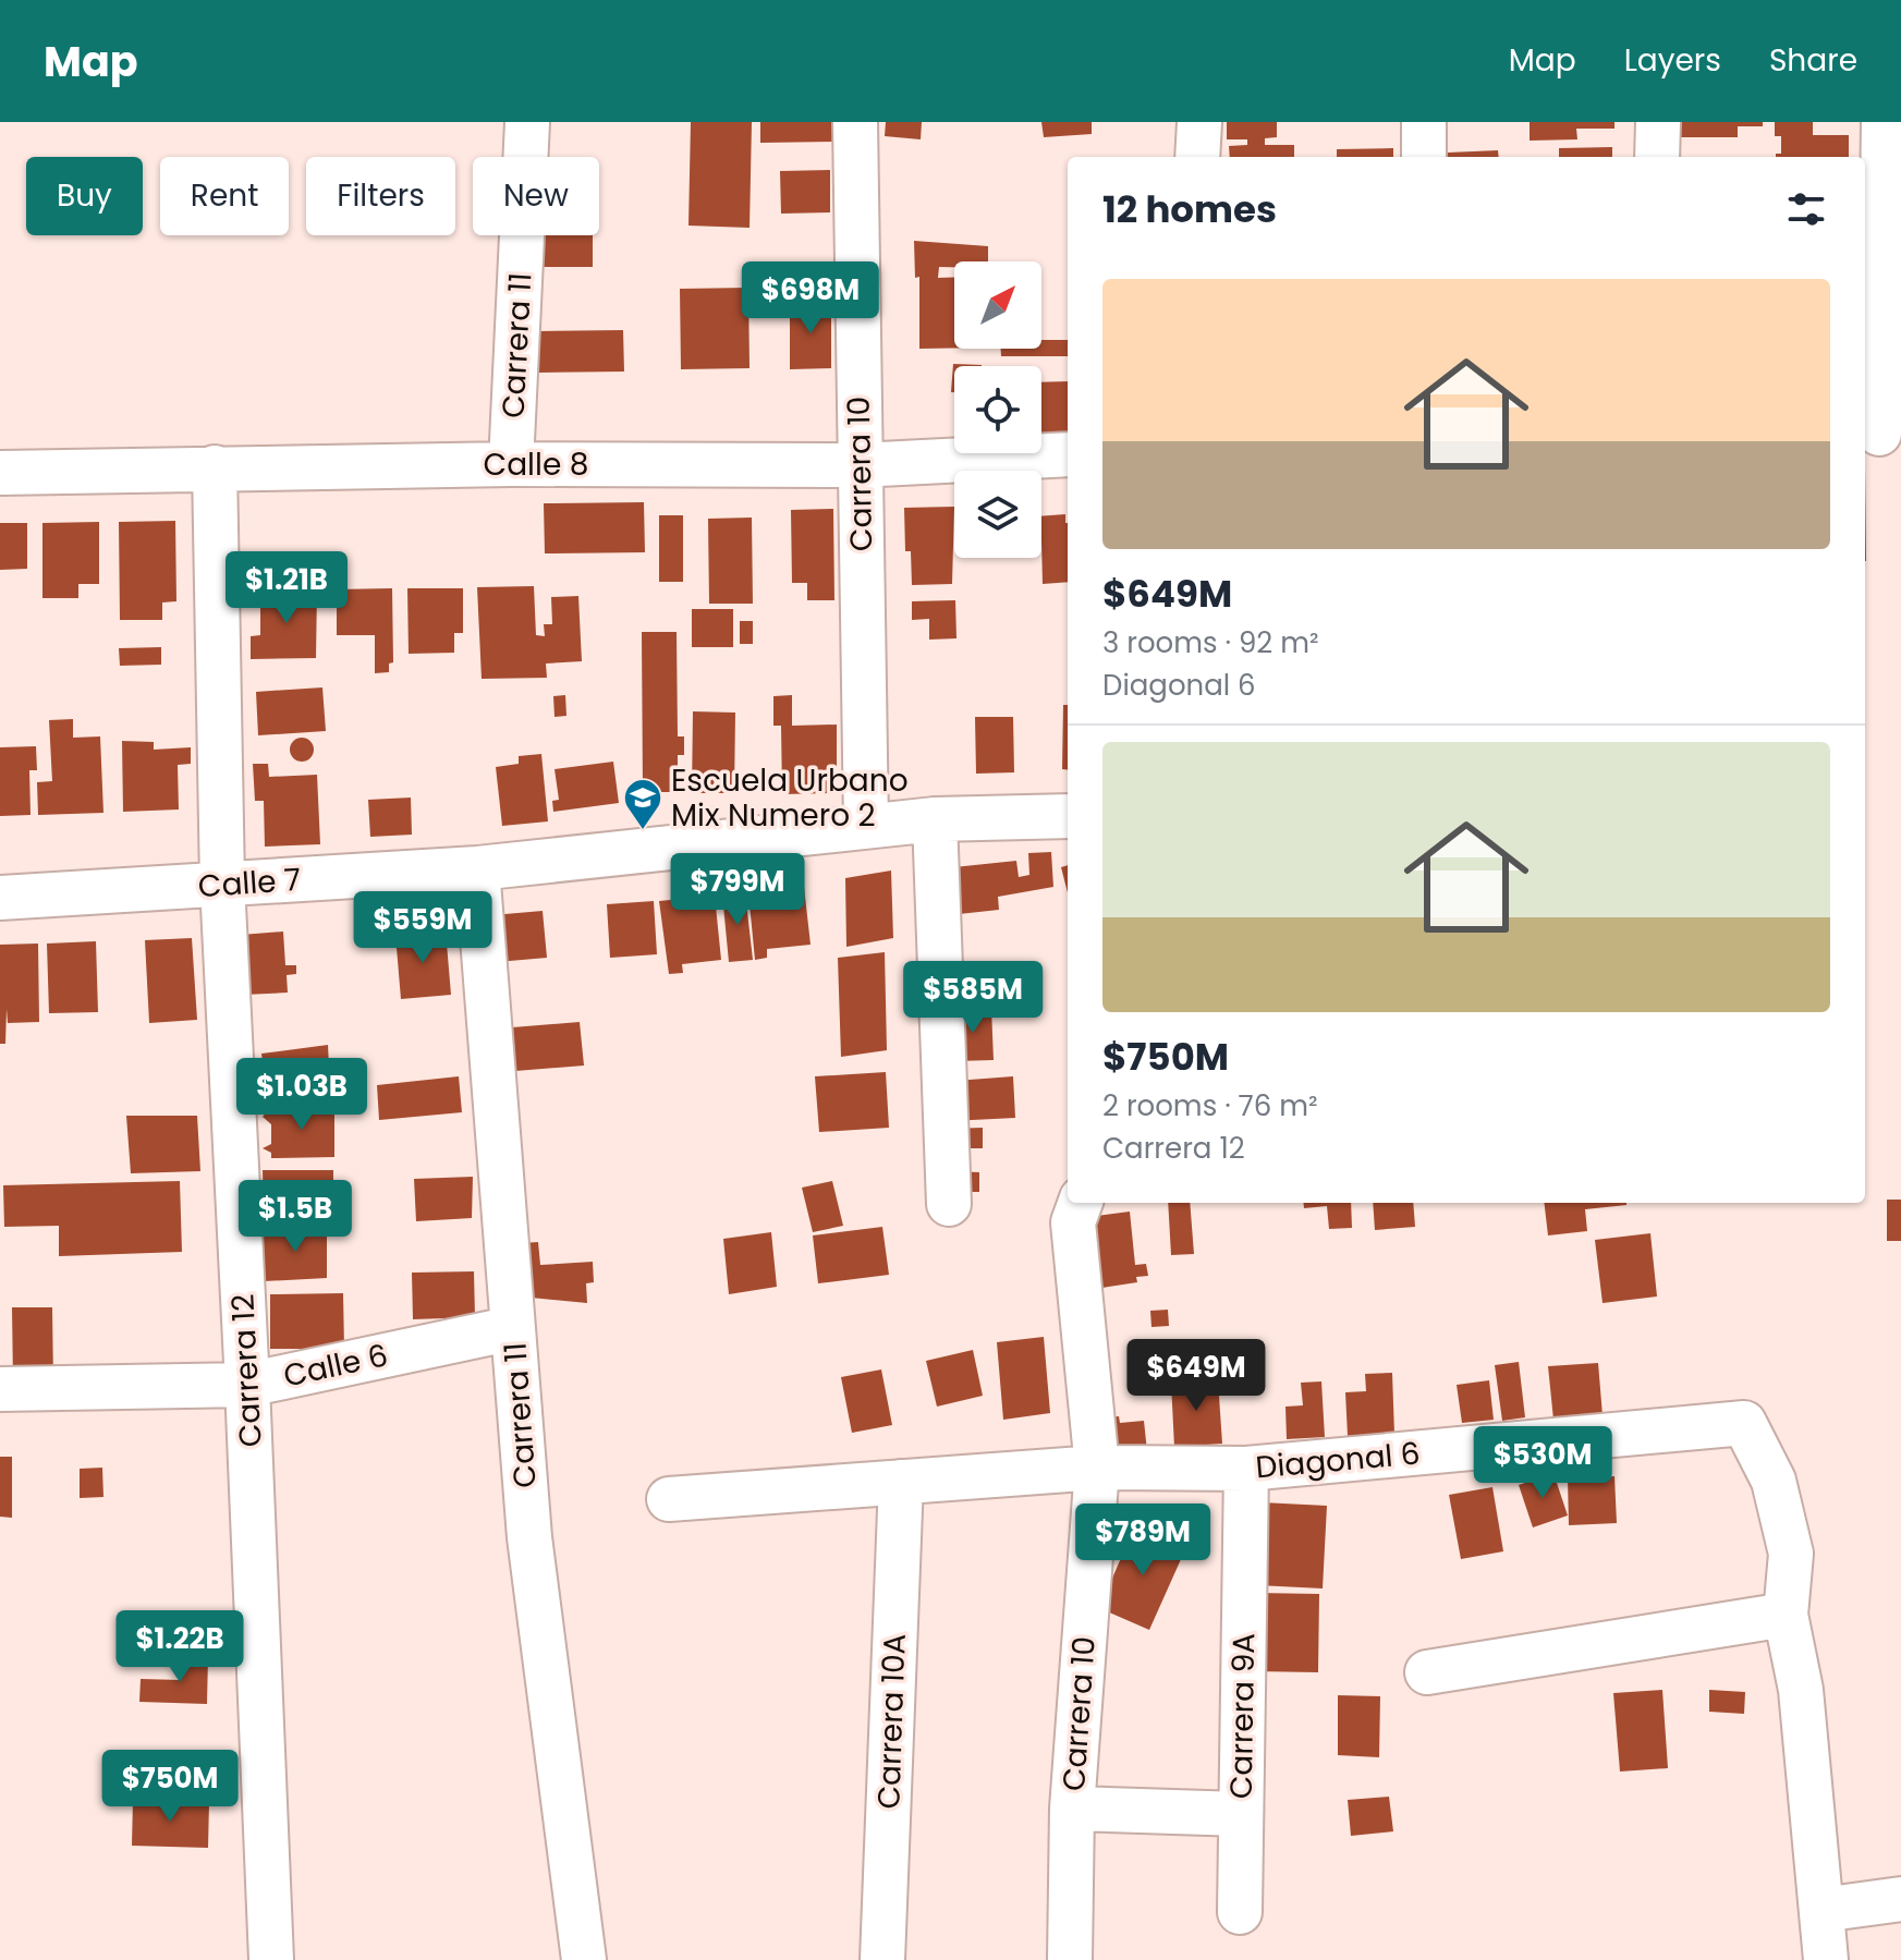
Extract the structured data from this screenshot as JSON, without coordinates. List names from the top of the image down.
{
  "streets": {
    "street": [
      "Carrera 11",
      "Calle 8",
      "Carrera 10",
      "Calle 7",
      "Calle 6",
      "Carrera 12",
      "Diagonal 6",
      "Carrera 9A",
      "Carrera 10A"
    ]
  },
  "crossings": [
    ["Carrera 11", "Calle 8"],
    ["Carrera 11", "Calle 7"],
    ["Carrera 11", "Calle 6"],
    ["Calle 8", "Carrera 10"],
    ["Calle 8", "Carrera 12"],
    ["Carrera 10", "Calle 7"],
    ["Carrera 10", "Diagonal 6"],
    ["Calle 7", "Carrera 12"],
    ["Calle 6", "Carrera 12"],
    ["Diagonal 6", "Carrera 9A"],
    ["Diagonal 6", "Carrera 10A"]
  ],
  "places": {
    "school or university": ["Escuela Urbano Mix Numero 2"]
  },
  "north": "top right",
  "page": {
    "header": "Map",
    "nav": ["Map", "Layers", "Share"],
    "chip": [
      "Buy",
      "Rent",
      "Filters",
      "New"
    ],
    "heading": "12 homes",
    "price": [
      "$698M",
      "$1.21B",
      "$799M",
      "$559M",
      "$585M",
      "$1.03B",
      "$1.5B",
      "$649M",
      "$530M",
      "$789M",
      "$1.22B",
      "$750M"
    ],
    "list": [
      {
        "name": "$649M",
        "note": "3 rooms · 92 m² · Diagonal 6"
      },
      {
        "name": "$750M",
        "note": "2 rooms · 76 m² · Carrera 12"
      }
    ]
  }
}
